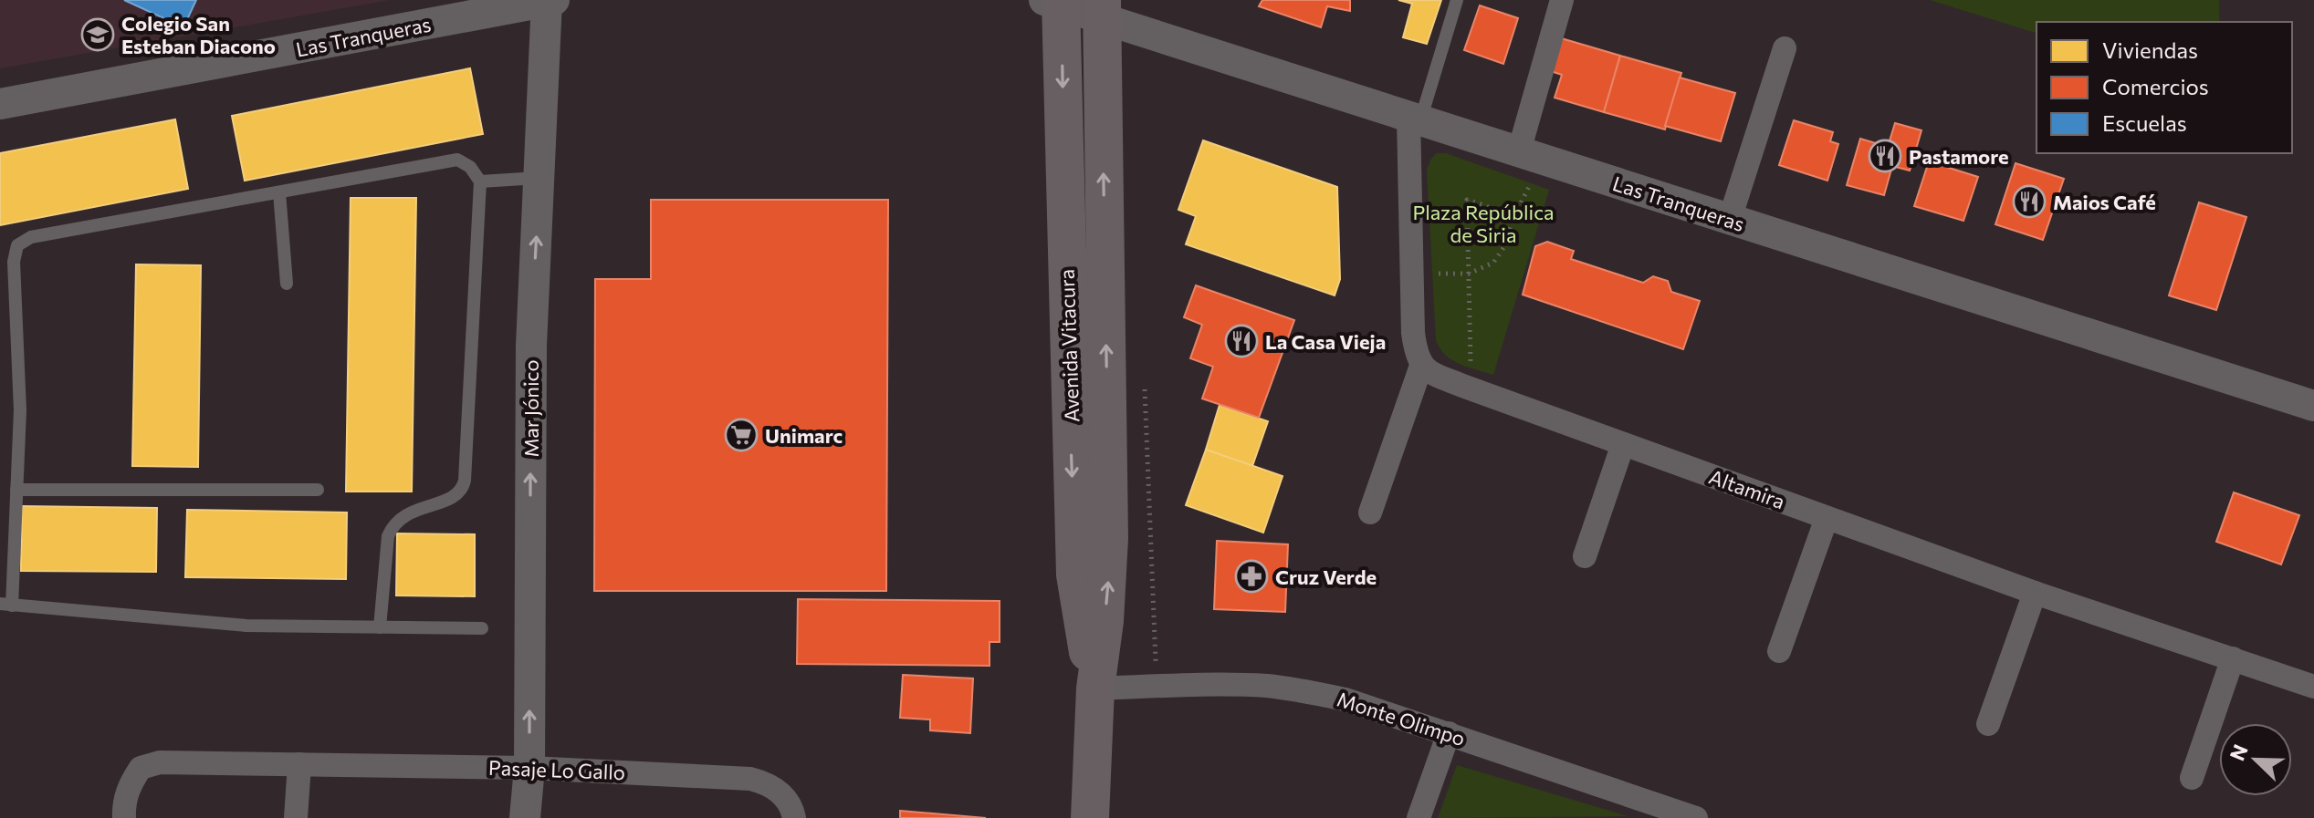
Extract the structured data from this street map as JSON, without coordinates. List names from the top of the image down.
{
  "streets": {
    "main road": ["Avenida Vitacura"],
    "street": [
      "Las Tranqueras",
      "Mar Jónico",
      "Altamira",
      "Monte Olimpo",
      "Pasaje Lo Gallo"
    ]
  },
  "crossings": [
    ["Las Tranqueras", "Avenida Vitacura"],
    ["Las Tranqueras", "Mar Jónico"],
    ["Avenida Vitacura", "Monte Olimpo"],
    ["Mar Jónico", "Pasaje Lo Gallo"]
  ],
  "one_way": ["Mar Jónico"],
  "parks": ["Plaza República de Siria"],
  "places": {
    "school or university": ["Colegio San Esteban Diacono"],
    "restaurant": ["Pastamore", "Maios Café", "La Casa Vieja"],
    "supermarket": ["Unimarc"],
    "pharmacy": ["Cruz Verde"]
  },
  "legend": ["Viviendas", "Comercios", "Escuelas"],
  "north": "top left"
}
